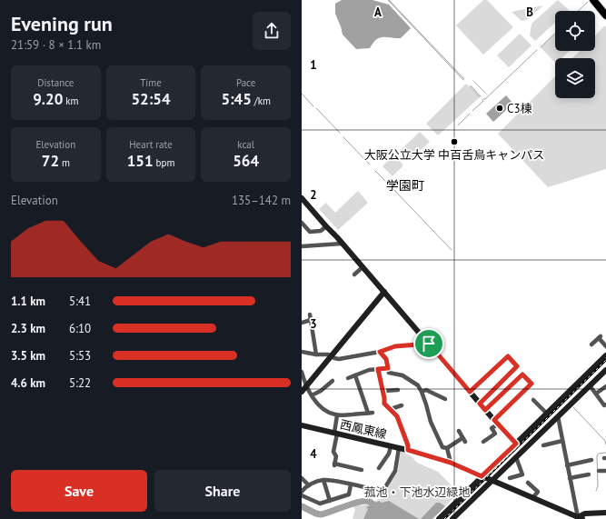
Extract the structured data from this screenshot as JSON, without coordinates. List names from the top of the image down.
{
  "streets": {
    "street": ["西鳳東線"]
  },
  "districts": ["学園町"],
  "parks": ["菰池・下池水辺緑地"],
  "places": ["C3棟", "大阪公立大学 中百舌鳥キャンパス"],
  "page": {
    "heading": ["Evening run", "21:59 · 8 × 1.1 km"],
    "stats": [
      ["Distance", "9.20 km"],
      ["Time", "52:54"],
      ["Pace", "5:45 /km"],
      ["Elevation", "72 m"],
      ["Heart rate", "151 bpm"],
      ["kcal", "564"]
    ],
    "chart": ["Elevation", "135–142 m"],
    "list": [
      {
        "name": "1.1 km",
        "note": "5:41"
      },
      {
        "name": "2.3 km",
        "note": "6:10"
      },
      {
        "name": "3.5 km",
        "note": "5:53"
      },
      {
        "name": "4.6 km",
        "note": "5:22"
      }
    ],
    "buttons": ["Save", "Share"]
  },
  "grid": {
    "columns": ["A", "B"],
    "rows": [
      "1",
      "2",
      "3",
      "4"
    ]
  }
}
